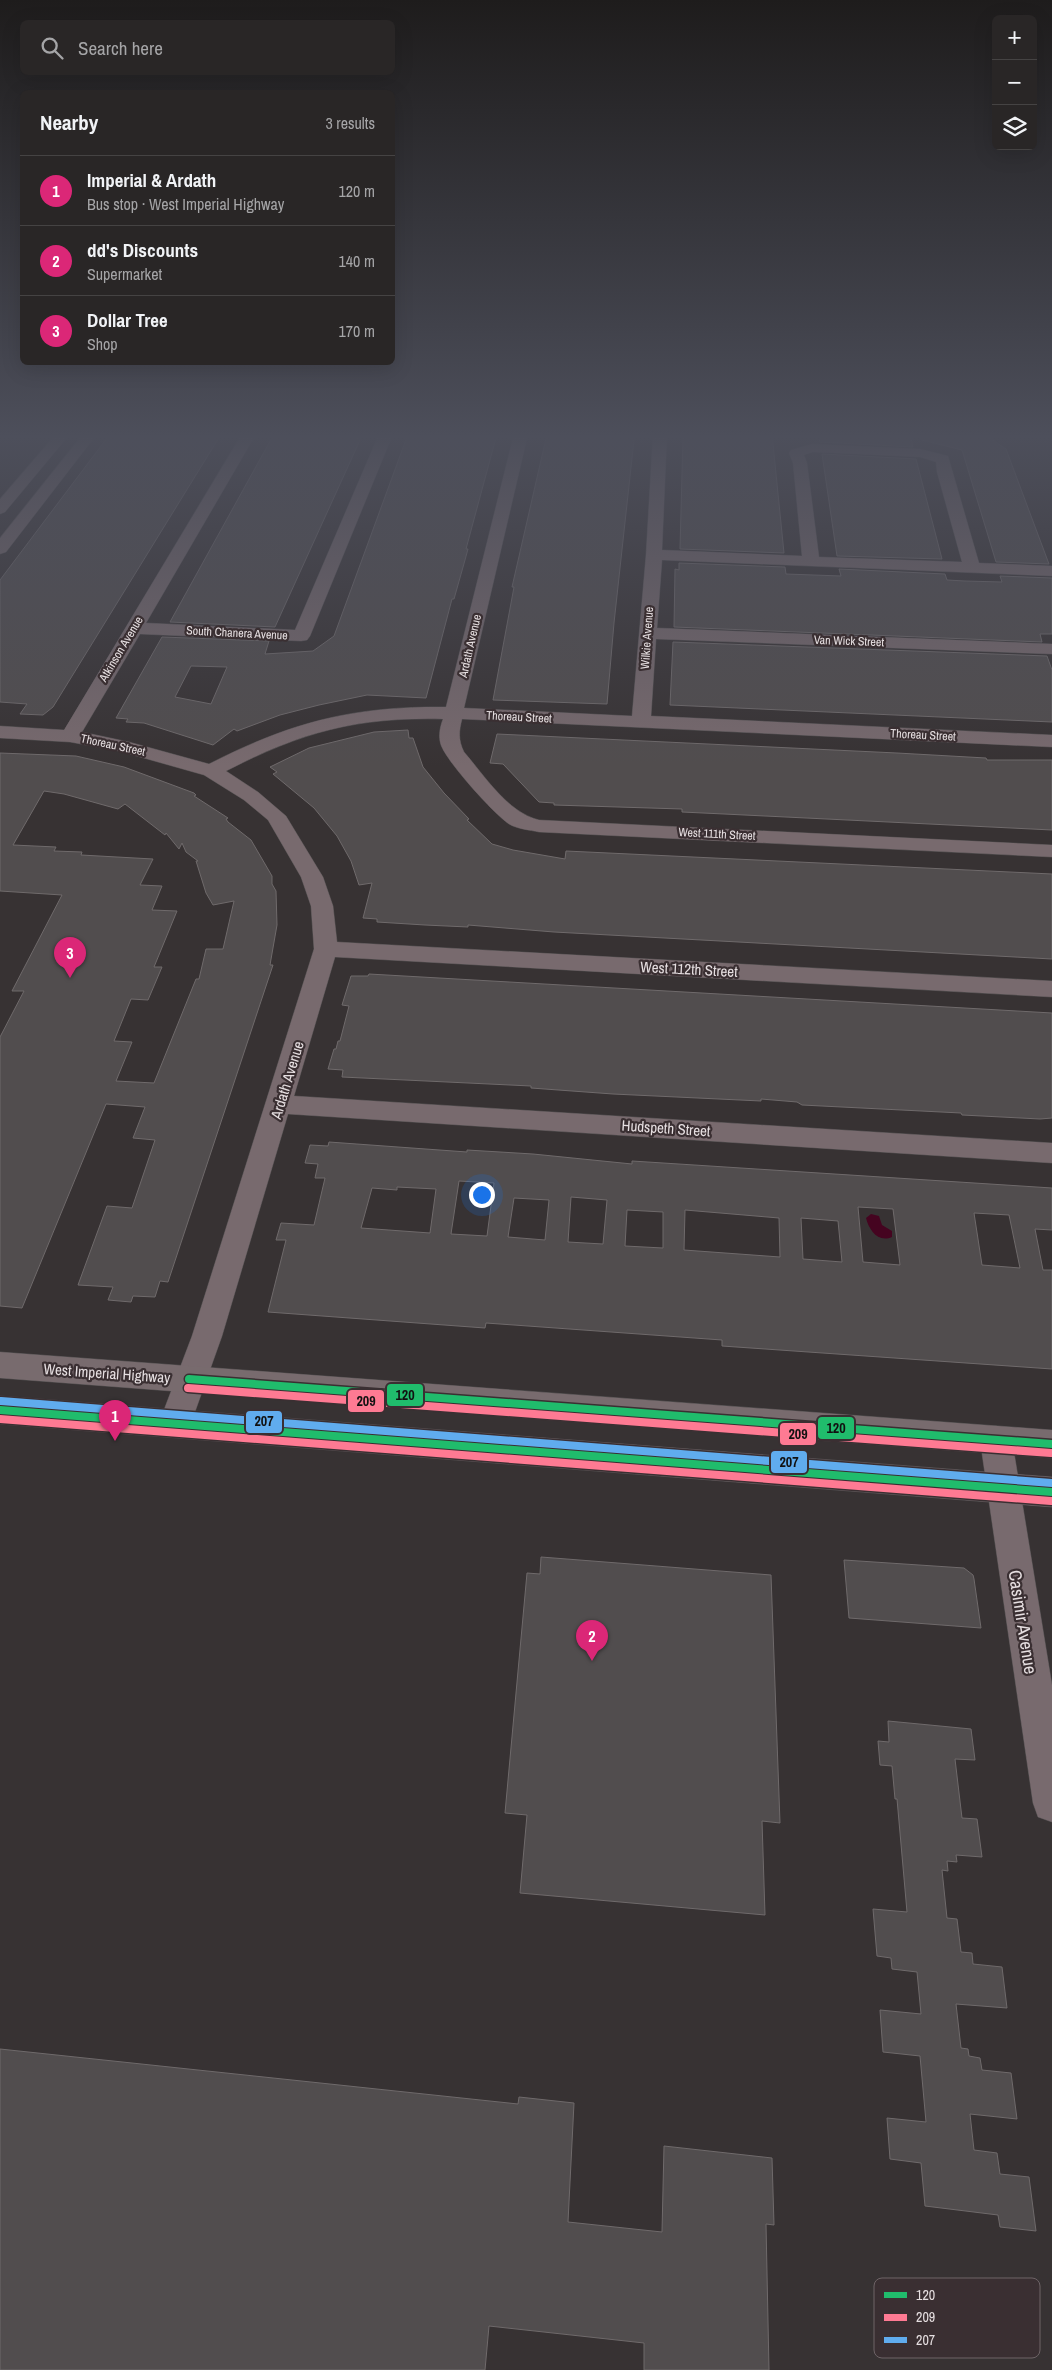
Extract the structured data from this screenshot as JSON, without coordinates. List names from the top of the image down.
{
  "streets": {
    "main road": ["West Imperial Highway"],
    "street": [
      "South Chanera Avenue",
      "Wilkie Avenue",
      "Van Wick Street",
      "Ardath Avenue",
      "Atkinson Avenue",
      "Thoreau Street",
      "West 111th Street",
      "West 112th Street",
      "Hudspeth Street",
      "Casimir Avenue"
    ]
  },
  "crossings": [
    ["South Chanera Avenue", "Atkinson Avenue"],
    ["Wilkie Avenue", "Van Wick Street"],
    ["Wilkie Avenue", "Thoreau Street"],
    ["Ardath Avenue", "Thoreau Street"],
    ["Ardath Avenue", "West 111th Street"],
    ["Ardath Avenue", "West 112th Street"],
    ["Ardath Avenue", "Hudspeth Street"],
    ["Ardath Avenue", "West Imperial Highway"],
    ["Atkinson Avenue", "Thoreau Street"],
    ["Thoreau Street", "West 111th Street"],
    ["West Imperial Highway", "Casimir Avenue"]
  ],
  "lines": ["transit line 120", "transit line 209", "transit line 207"],
  "legend": ["120", "209", "207"],
  "page": {
    "map_buttons": ["+", "−"],
    "search": "Search here",
    "heading": ["Nearby", "3 results"],
    "list": [
      {
        "mark": "1",
        "name": "Imperial & Ardath",
        "note": "Bus stop · West Imperial Highway",
        "value": "120 m"
      },
      {
        "mark": "2",
        "name": "dd's Discounts",
        "note": "Supermarket",
        "value": "140 m"
      },
      {
        "mark": "3",
        "name": "Dollar Tree",
        "note": "Shop",
        "value": "170 m"
      }
    ],
    "pins": ["3", "1", "2"]
  }
}
